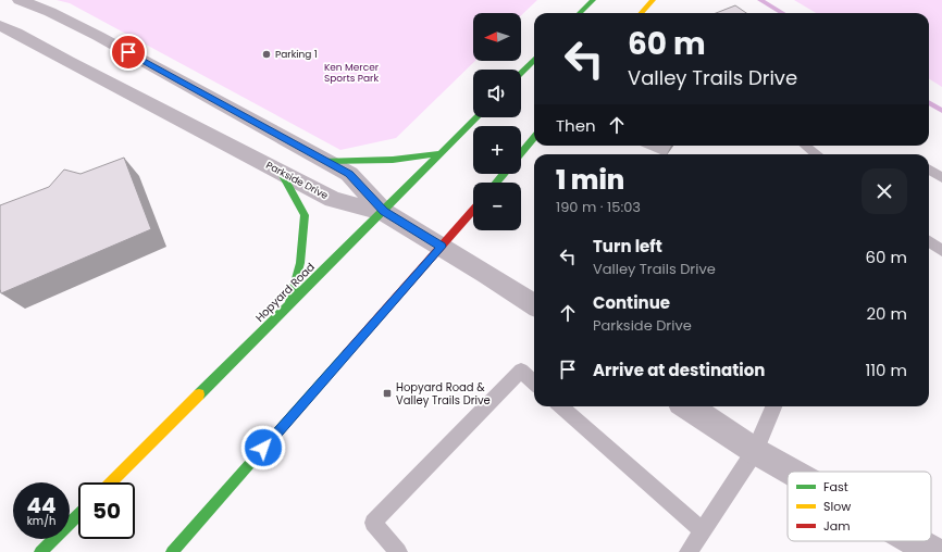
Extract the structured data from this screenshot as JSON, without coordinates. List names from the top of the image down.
{
  "streets": {
    "main road": ["Hopyard Road"],
    "street": ["Parkside Drive"]
  },
  "crossings": [
    ["Parkside Drive", "Hopyard Road"]
  ],
  "parks": ["Ken Mercer Sports Park"],
  "places": {
    "other": ["Parking 1"],
    "transit": ["Hopyard Road & Valley Trails Drive"]
  },
  "legend": ["Fast", "Slow", "Jam"],
  "north": "left",
  "page": {
    "map_buttons": ["+", "−"],
    "turn": ["60 m", "Valley Trails Drive"],
    "then": "Then",
    "heading": ["1 min", "190 m · 15:03"],
    "list": [
      {
        "name": "Turn left",
        "note": "Valley Trails Drive",
        "value": "60 m"
      },
      {
        "name": "Continue",
        "note": "Parkside Drive",
        "value": "20 m"
      },
      {
        "name": "Arrive at destination",
        "value": "110 m"
      }
    ],
    "speed": "44 km/h",
    "limit": "50"
  }
}
